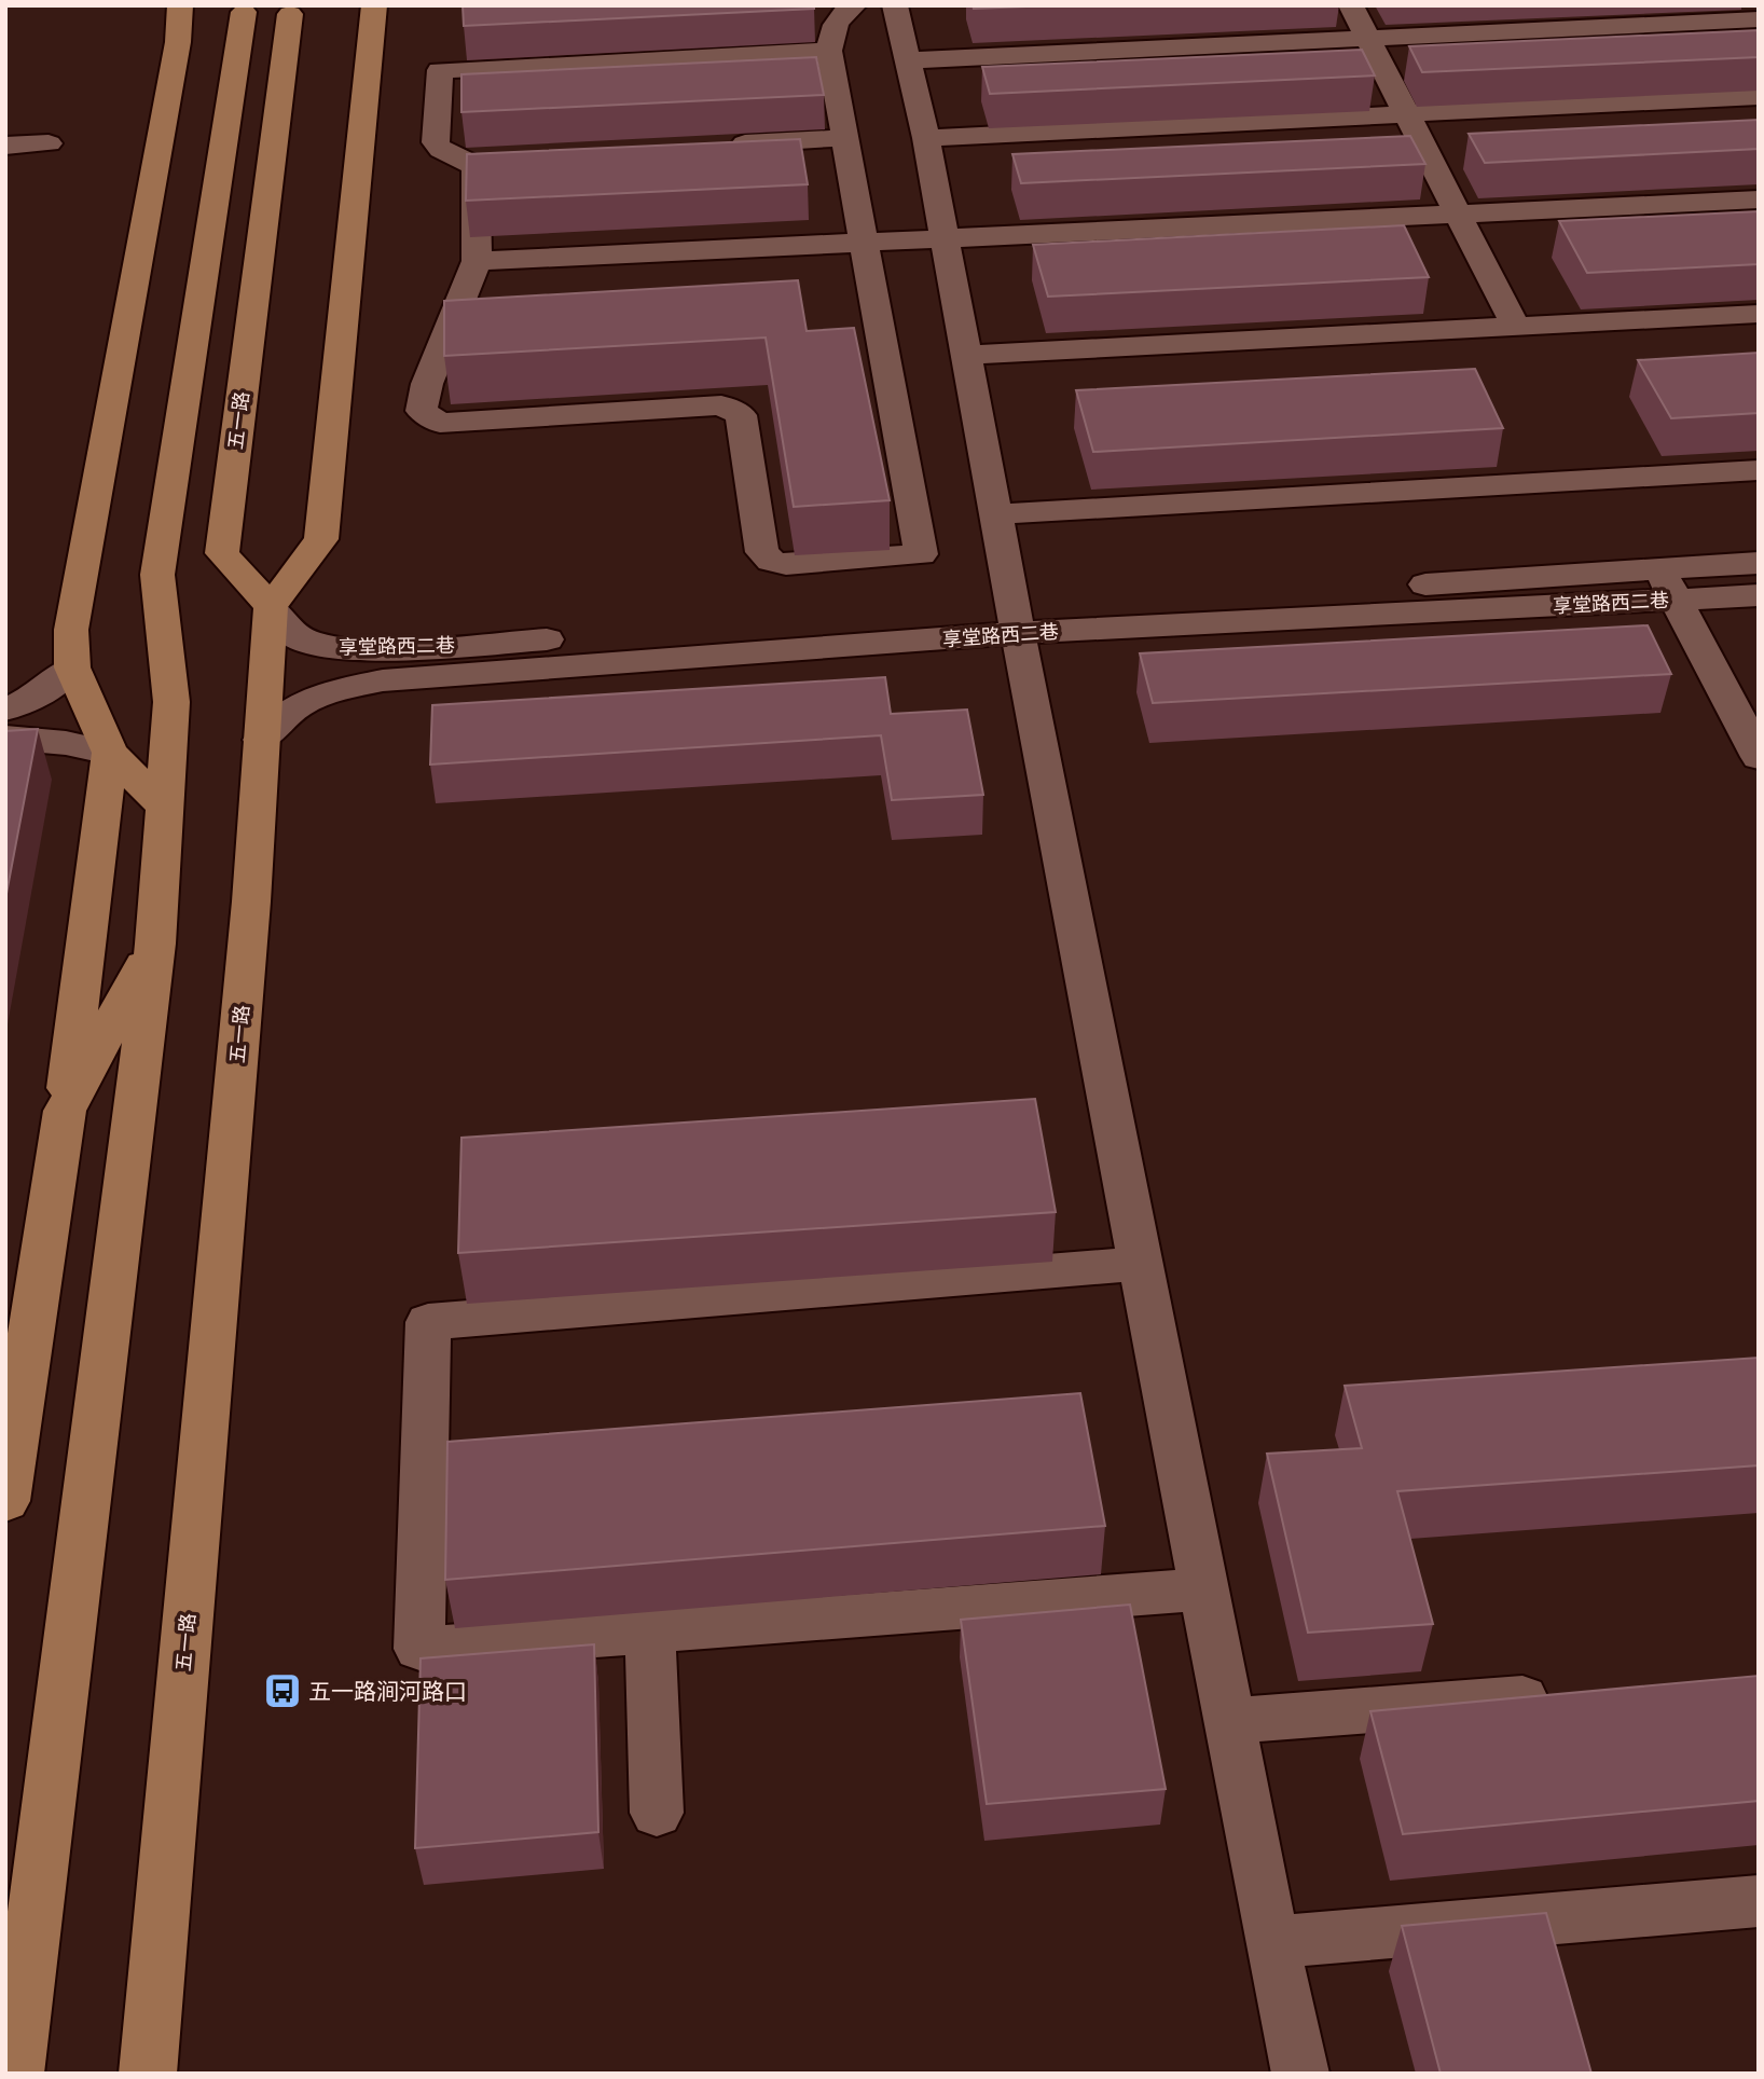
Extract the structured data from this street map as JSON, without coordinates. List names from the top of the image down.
{
  "streets": {
    "main road": ["五一路"],
    "street": ["享堂路西二巷"]
  },
  "crossings": [
    ["五一路", "享堂路西二巷"]
  ],
  "places": {
    "bus stop": ["五一路涧河路口"]
  }
}
